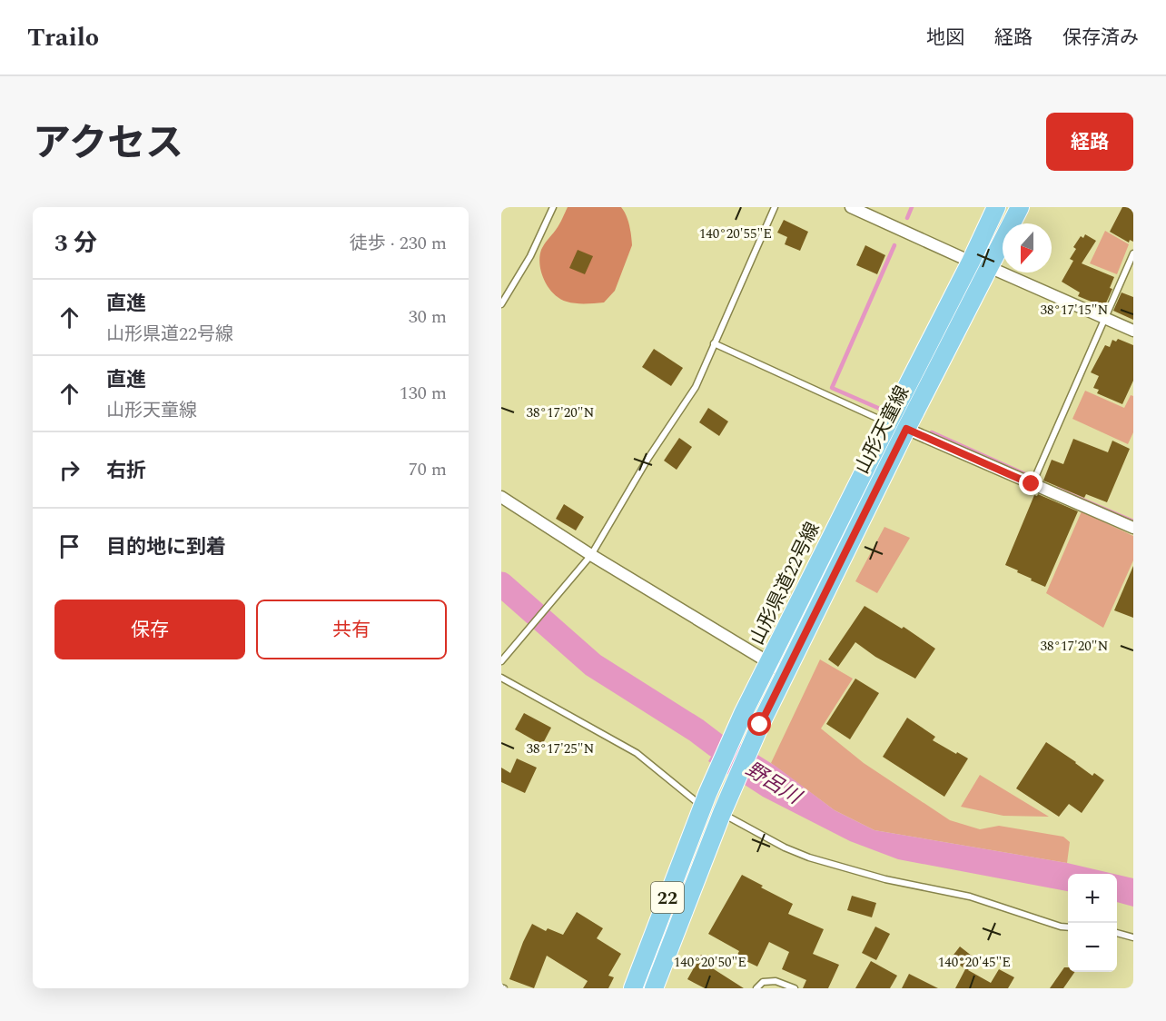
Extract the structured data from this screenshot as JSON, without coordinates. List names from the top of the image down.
{
  "streets": {
    "main road": ["山形天童線", "山形県道22号線", "22"]
  },
  "crossings": [
    ["山形天童線", "22"]
  ],
  "water": ["野呂川"],
  "north": "bottom",
  "page": {
    "header": "Trailo",
    "nav": ["地図", "経路", "保存済み"],
    "title": "アクセス",
    "buttons": [
      "経路",
      ["保存", "共有"]
    ],
    "heading": ["3 分", "徒歩 · 230 m"],
    "list": [
      ["直進", "山形県道22号線", "30 m"],
      ["直進", "山形天童線", "130 m"],
      ["右折", "70 m"],
      "目的地に到着"
    ],
    "map_buttons": ["+", "−"]
  },
  "coordinates": [
    "140°20'55\"E",
    "38°17'15\"N",
    "38°17'20\"N",
    "38°17'25\"N",
    "140°20'50\"E",
    "140°20'45\"E"
  ]
}
